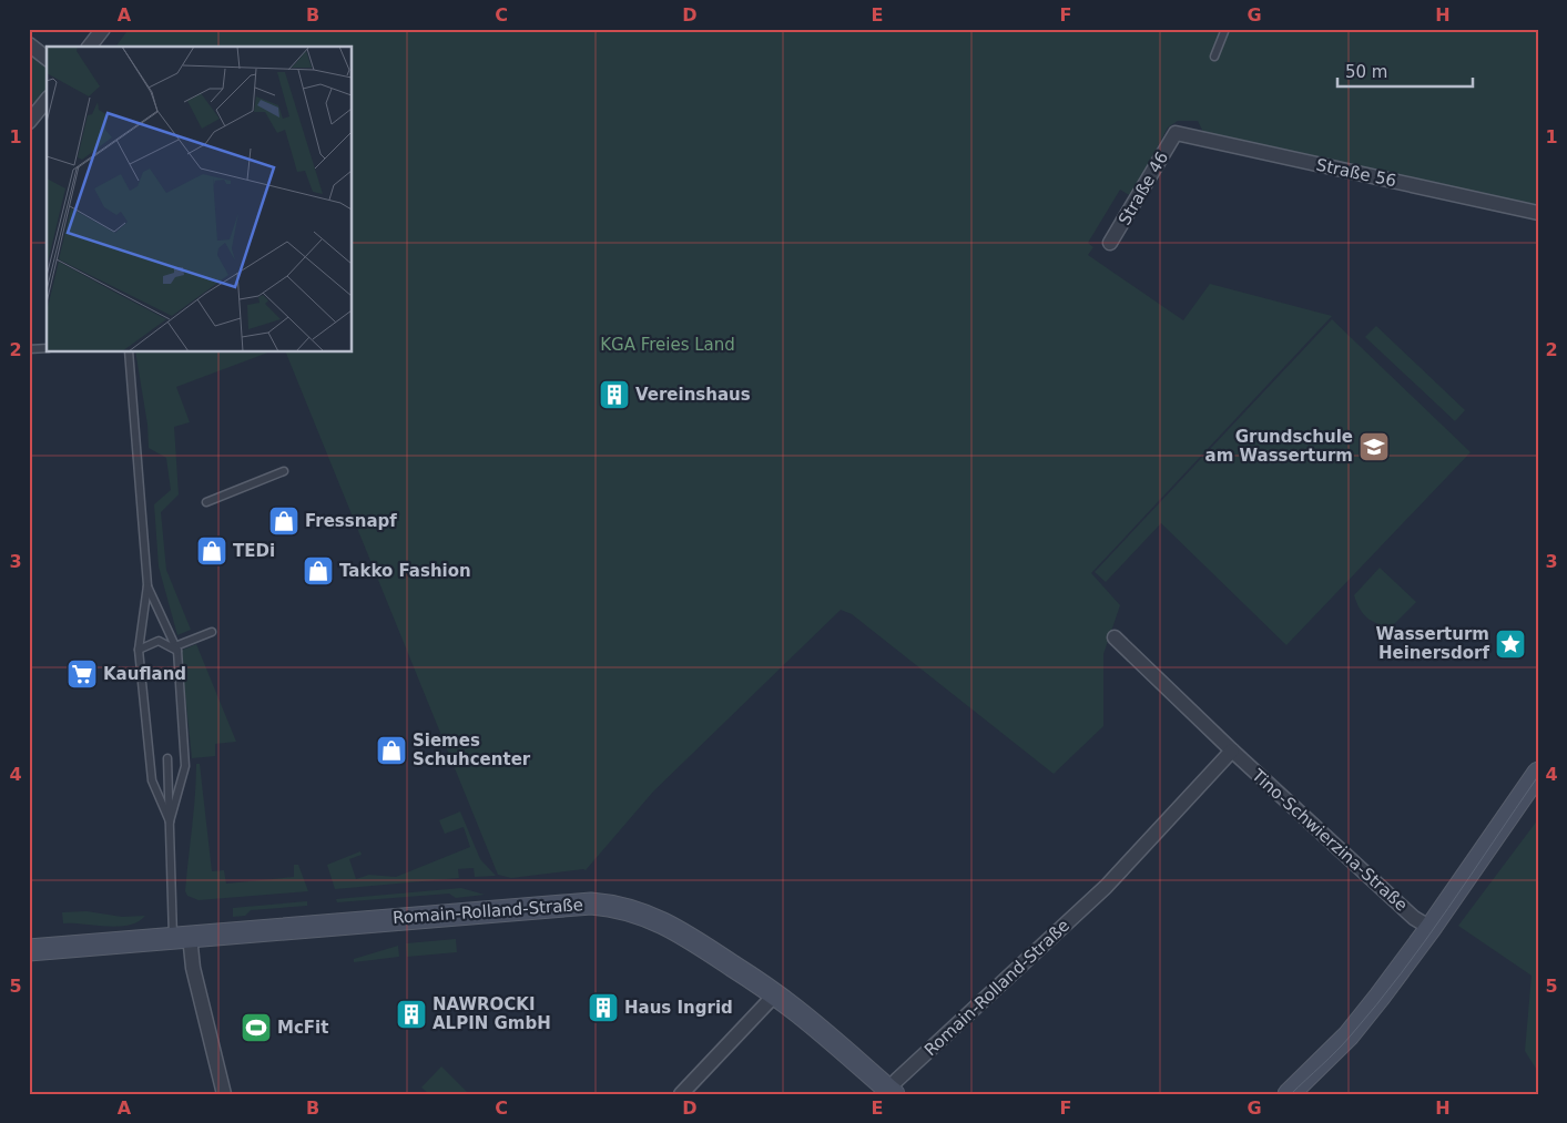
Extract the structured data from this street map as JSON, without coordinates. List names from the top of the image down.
{
  "streets": {
    "main road": ["Romain-Rolland-Straße"],
    "street": ["Straße 56", "Straße 46", "Tino-Schwierzina-Straße"]
  },
  "crossings": [
    ["Straße 56", "Straße 46"],
    ["Tino-Schwierzina-Straße", "Romain-Rolland-Straße"]
  ],
  "parks": ["KGA Freies Land"],
  "places": {
    "building": ["Vereinshaus", "Haus Ingrid", "NAWROCKI ALPIN GmbH"],
    "school or university": ["Grundschule am Wasserturm"],
    "shop": [
      "Fressnapf",
      "TEDi",
      "Takko Fashion",
      "Siemes Schuhcenter"
    ],
    "place": ["Wasserturm Heinersdorf"],
    "supermarket": ["Kaufland"],
    "sports": ["McFit"]
  },
  "scale_bar": "50 m",
  "grid": {
    "columns": [
      "A",
      "B",
      "C",
      "D",
      "E",
      "F",
      "G",
      "H"
    ],
    "rows": [
      "1",
      "2",
      "3",
      "4",
      "5"
    ]
  }
}
